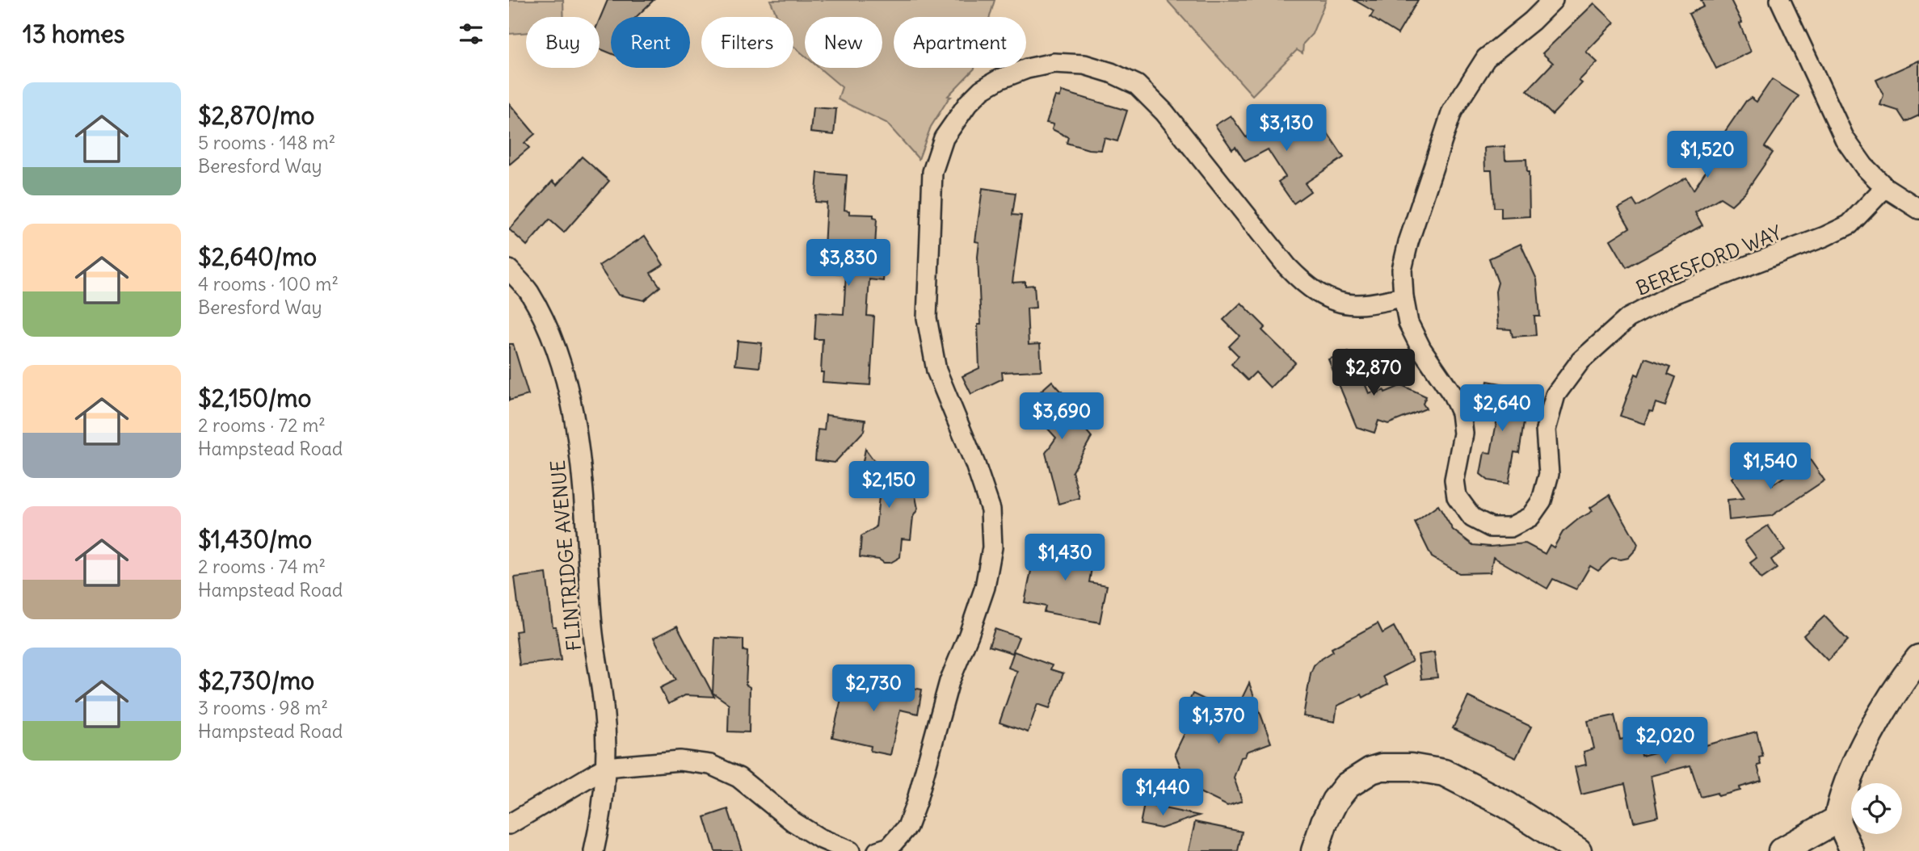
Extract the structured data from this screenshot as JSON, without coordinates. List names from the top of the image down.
{
  "streets": {
    "street": ["BERESFORD WAY", "FLINTRIDGE AVENUE"]
  },
  "page": {
    "heading": "13 homes",
    "chip": [
      "Buy",
      "Rent",
      "Filters",
      "New",
      "Apartment"
    ],
    "list": [
      {
        "name": "$2,870/mo",
        "note": "5 rooms · 148 m² · Beresford Way"
      },
      {
        "name": "$2,640/mo",
        "note": "4 rooms · 100 m² · Beresford Way"
      },
      {
        "name": "$2,150/mo",
        "note": "2 rooms · 72 m² · Hampstead Road"
      },
      {
        "name": "$1,430/mo",
        "note": "2 rooms · 74 m² · Hampstead Road"
      },
      {
        "name": "$2,730/mo",
        "note": "3 rooms · 98 m² · Hampstead Road"
      }
    ],
    "price": [
      "$3,130",
      "$1,520",
      "$3,830",
      "$2,870",
      "$2,640",
      "$3,690",
      "$1,540",
      "$2,150",
      "$1,430",
      "$2,730",
      "$1,370",
      "$2,020",
      "$1,440"
    ]
  }
}
